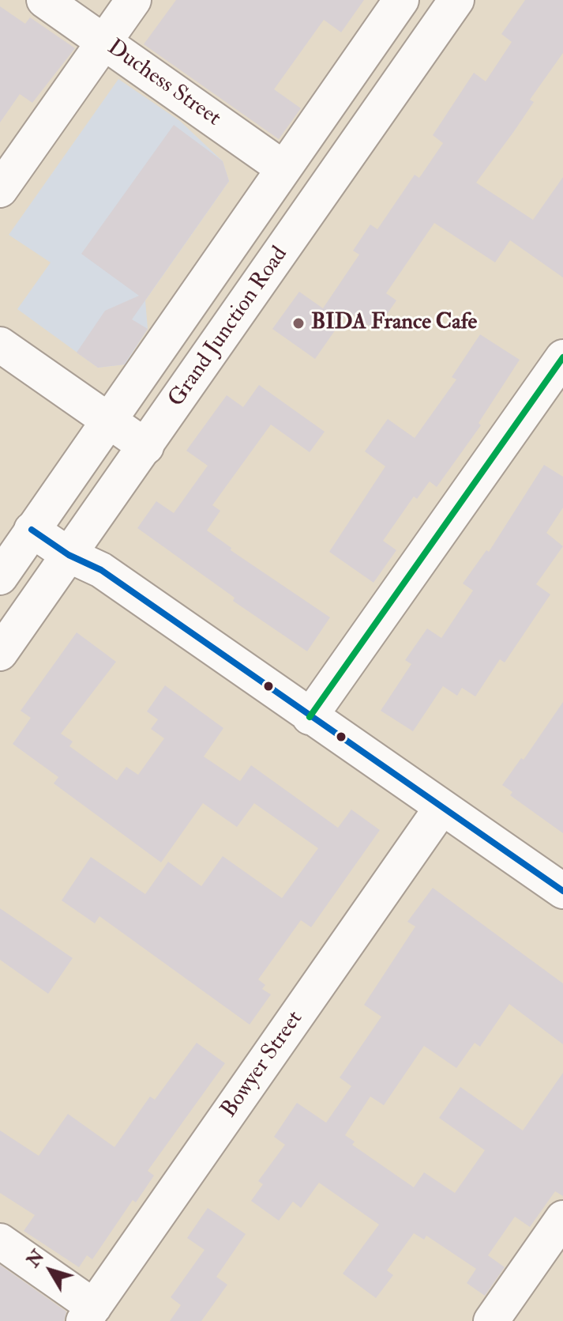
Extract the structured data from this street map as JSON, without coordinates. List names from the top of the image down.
{
  "streets": {
    "main road": ["Duchess Street", "Grand Junction Road", "Bowyer Street"]
  },
  "crossings": [
    ["Duchess Street", "Grand Junction Road"]
  ],
  "places": ["BIDA France Cafe"],
  "north": "top left"
}
